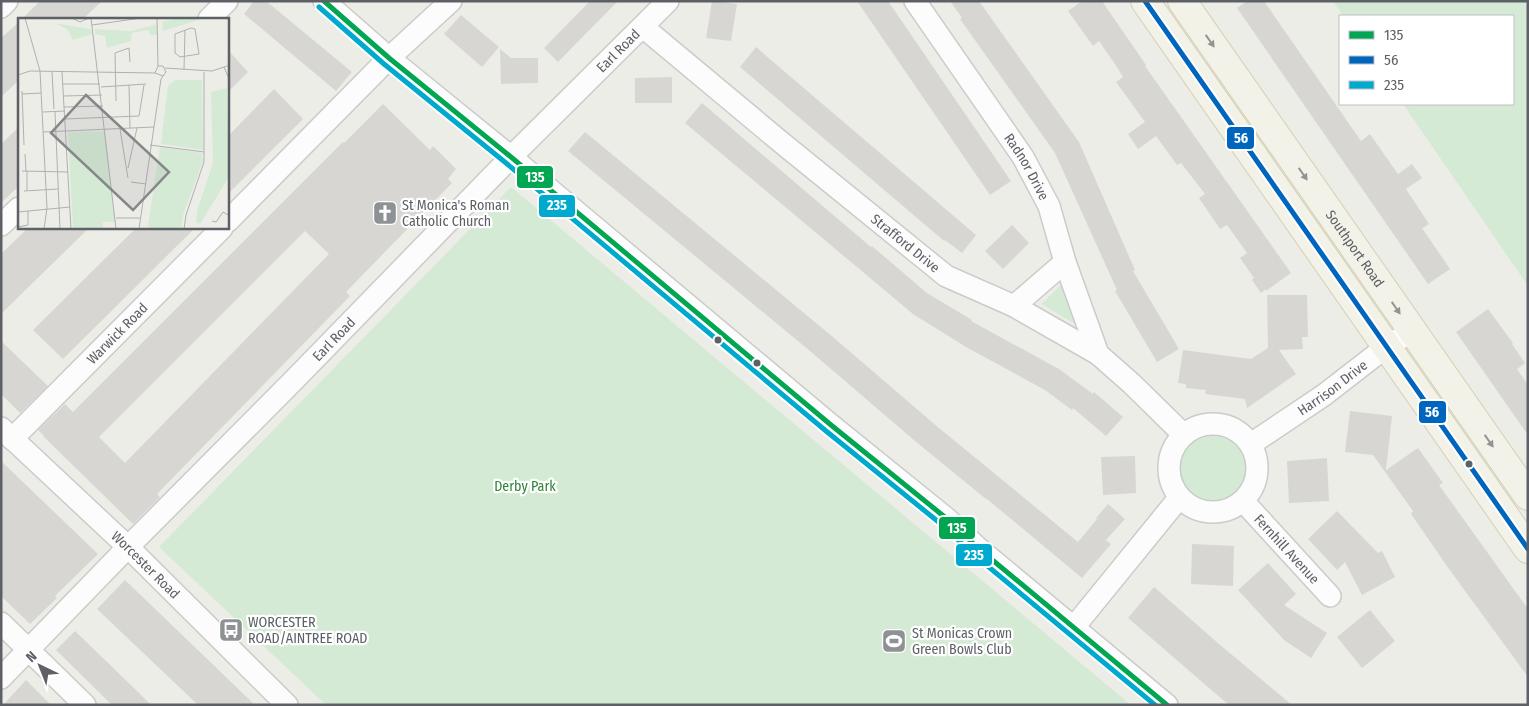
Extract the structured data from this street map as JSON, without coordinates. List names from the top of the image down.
{
  "streets": {
    "main road": ["Southport Road"],
    "street": [
      "Earl Road",
      "Radnor Drive",
      "Strafford Drive",
      "Warwick Road",
      "Harrison Drive",
      "Fernhill Avenue",
      "Worcester Road"
    ]
  },
  "crossings": [
    ["Earl Road", "Strafford Drive"],
    ["Earl Road", "Worcester Road"],
    ["Radnor Drive", "Strafford Drive"],
    ["Strafford Drive", "Harrison Drive"],
    ["Strafford Drive", "Fernhill Avenue"],
    ["Southport Road", "Harrison Drive"],
    ["Warwick Road", "Worcester Road"],
    ["Harrison Drive", "Fernhill Avenue"]
  ],
  "parks": ["Derby Park"],
  "places": {
    "church": ["St Monica's Roman Catholic Church"],
    "bus stop": ["WORCESTER ROAD/AINTREE ROAD"],
    "sports": ["St Monicas Crown Green Bowls Club"]
  },
  "lines": ["transit line 135", "transit line 56", "transit line 235"],
  "legend": ["135", "56", "235"],
  "north": "top left"
}
